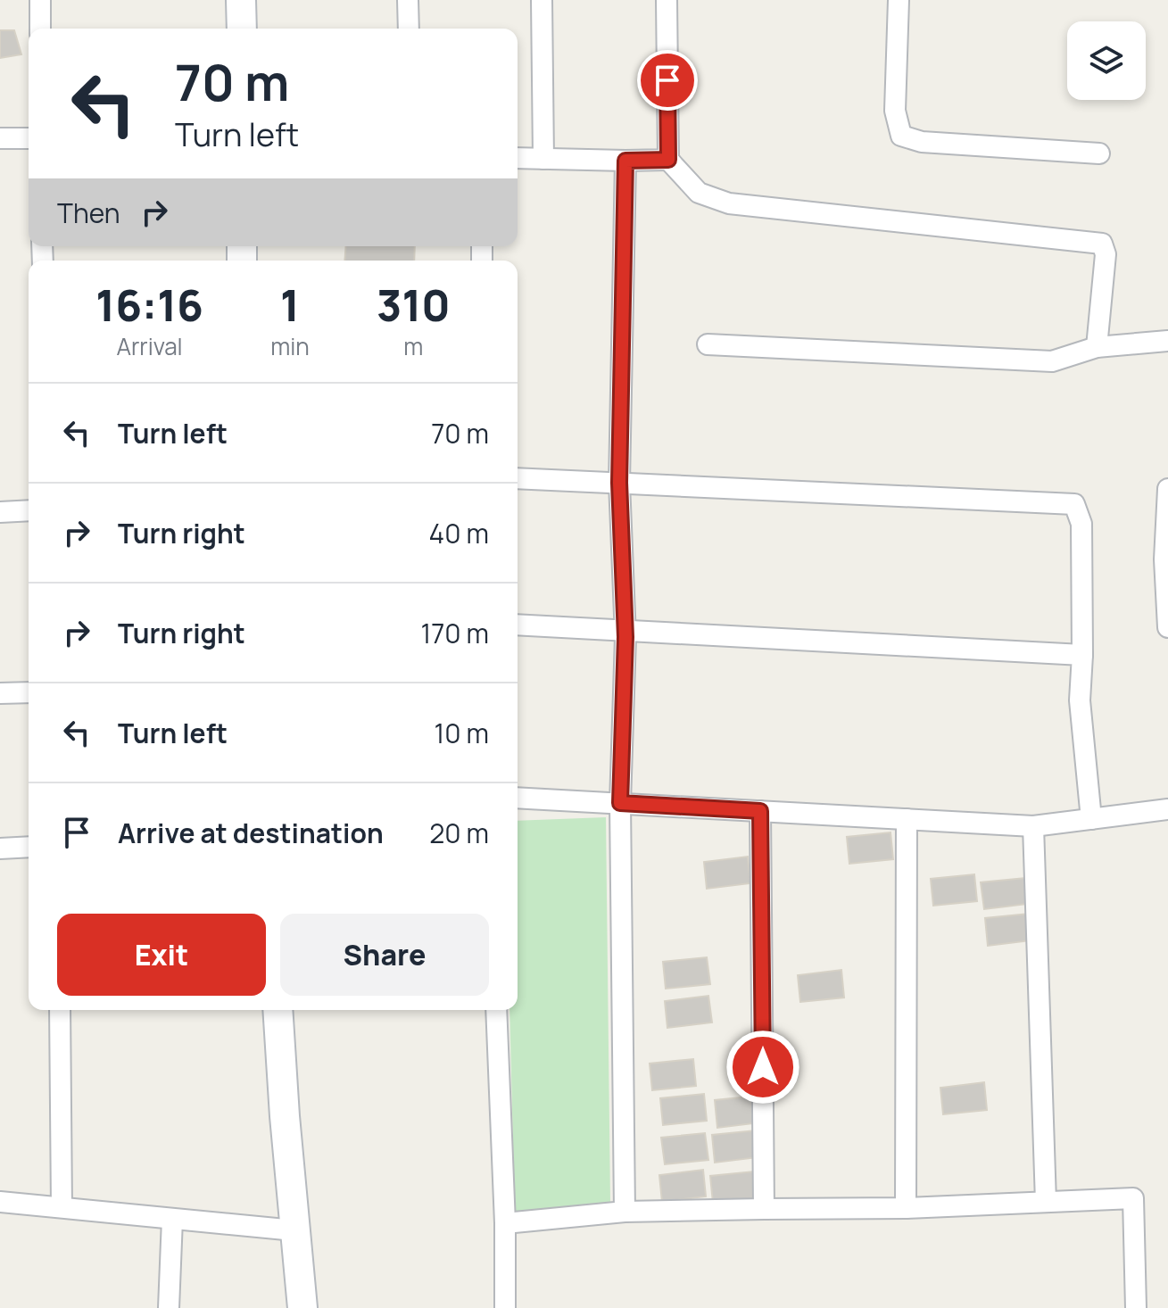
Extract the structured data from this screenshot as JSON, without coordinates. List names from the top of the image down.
{
  "page": {
    "turn": ["70 m", "Turn left"],
    "then": "Then",
    "eta": [
      "16:16",
      "Arrival",
      "1",
      "min",
      "310",
      "m"
    ],
    "list": [
      {
        "name": "Turn left",
        "value": "70 m"
      },
      {
        "name": "Turn right",
        "value": "40 m"
      },
      {
        "name": "Turn right",
        "value": "170 m"
      },
      {
        "name": "Turn left",
        "value": "10 m"
      },
      {
        "name": "Arrive at destination",
        "value": "20 m"
      }
    ],
    "buttons": ["Exit", "Share"]
  }
}
